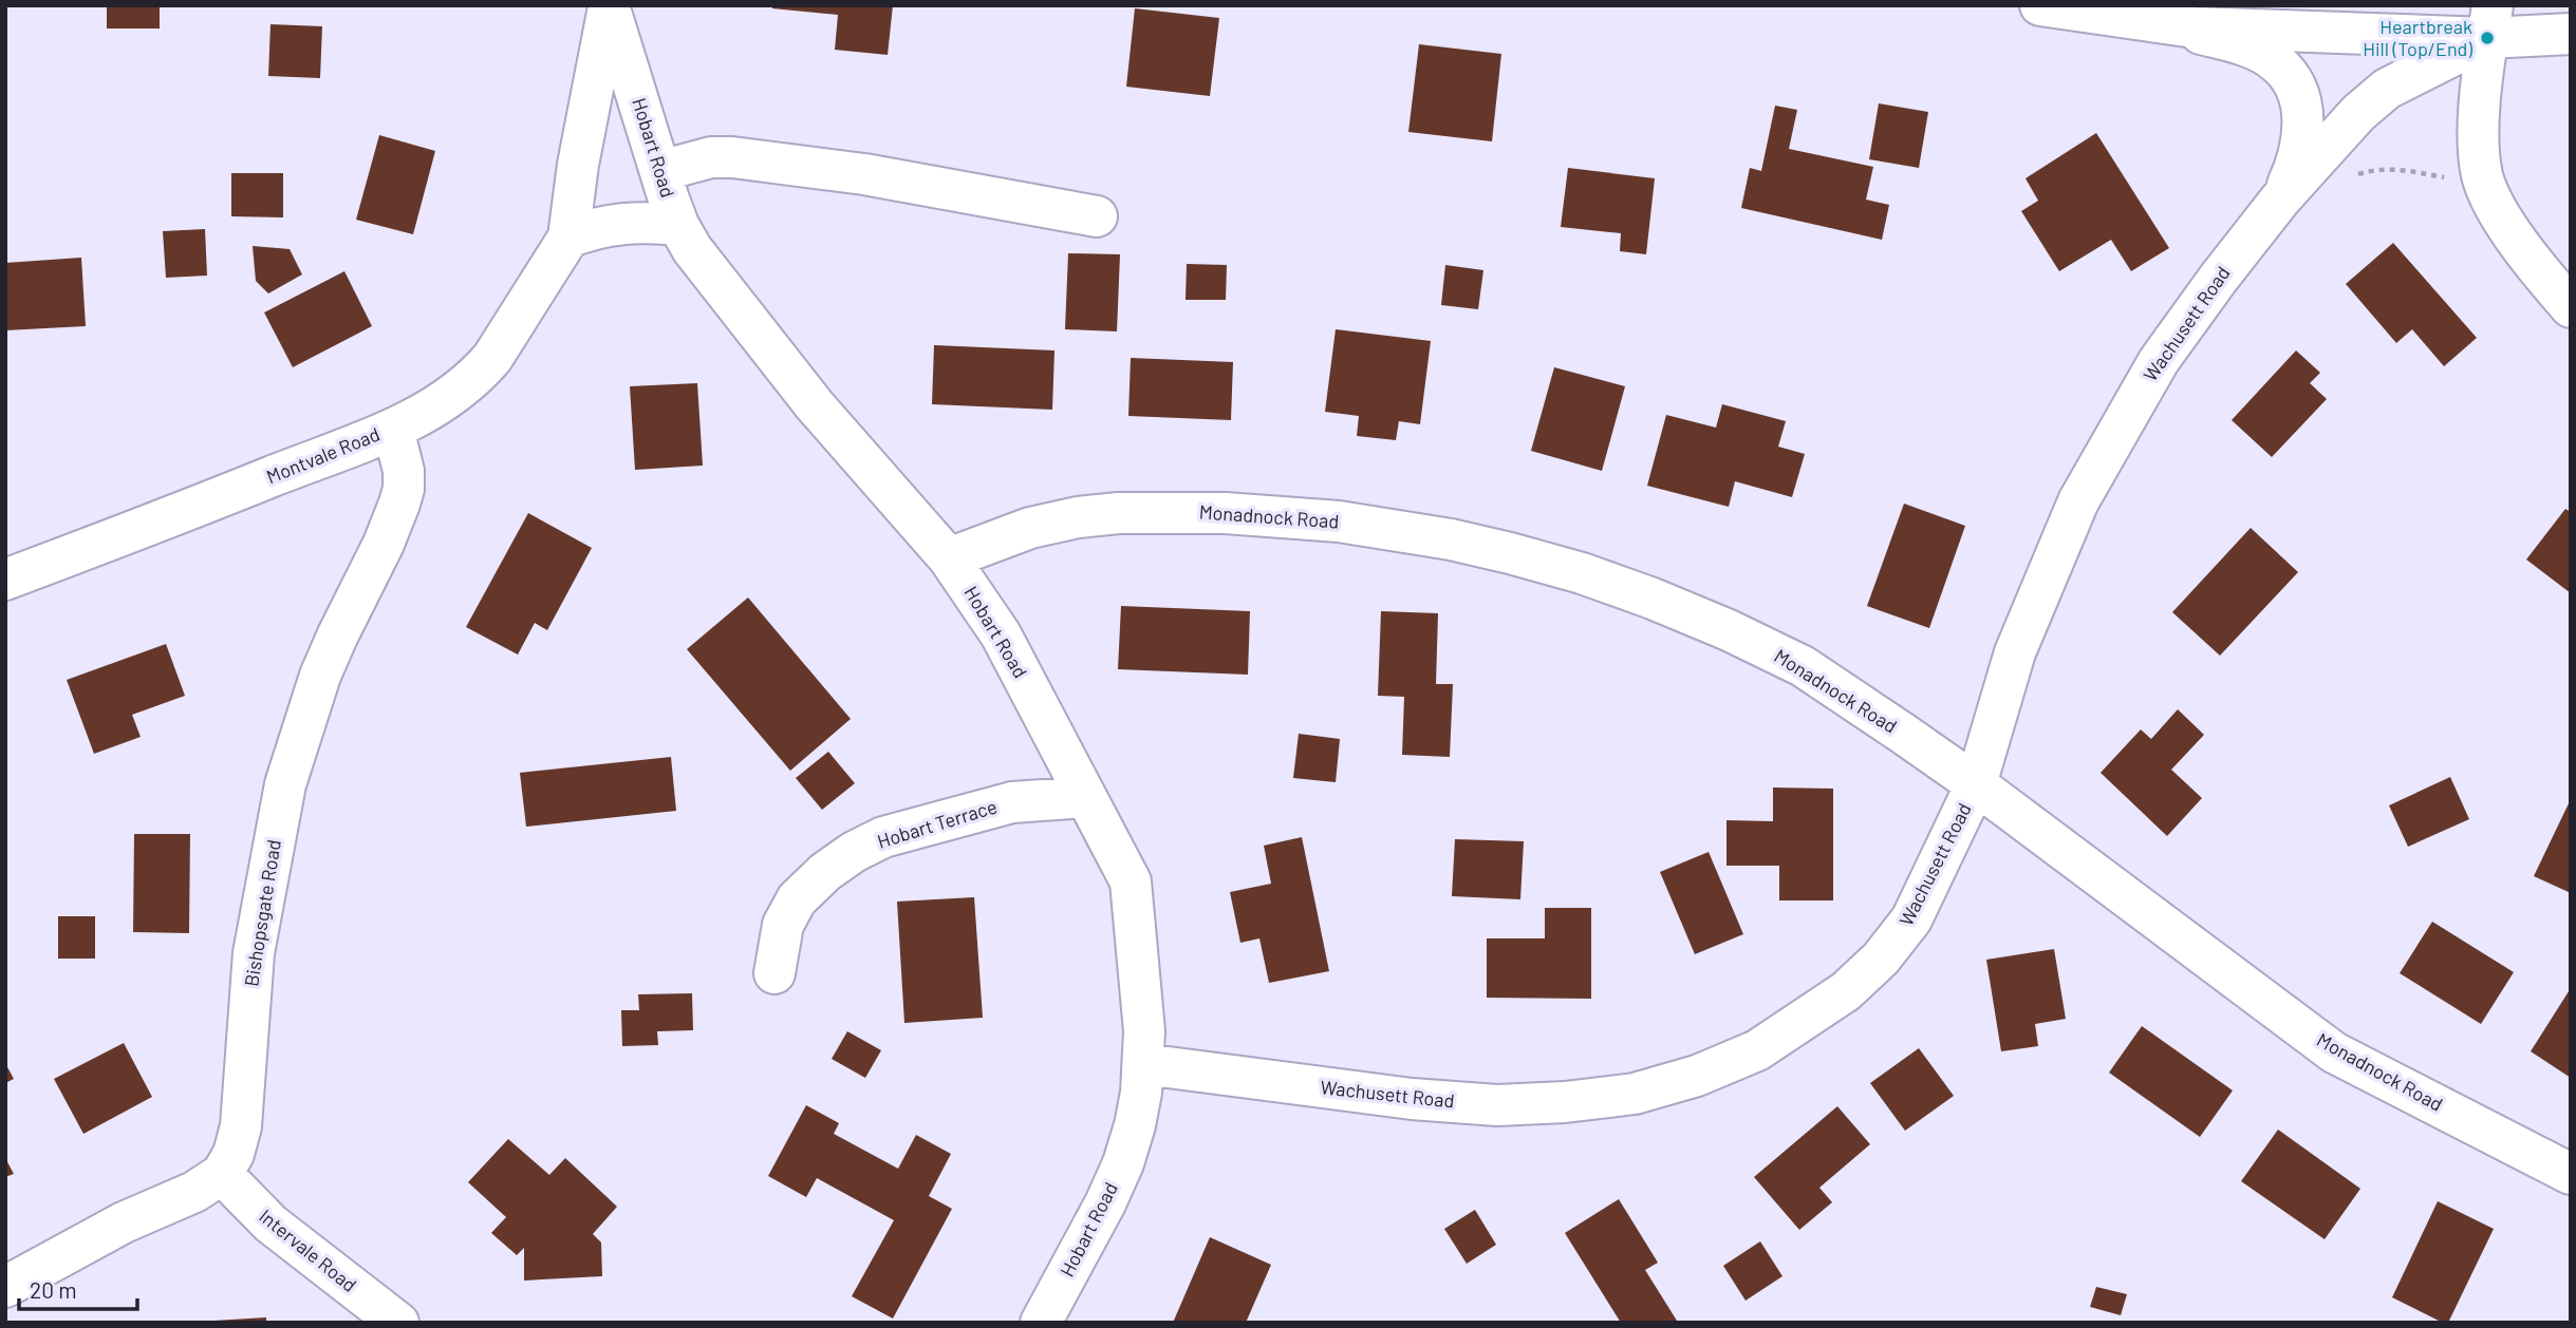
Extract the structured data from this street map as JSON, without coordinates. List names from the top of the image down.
{
  "streets": {
    "street": [
      "Hobart Road",
      "Wachusett Road",
      "Montvale Road",
      "Monadnock Road",
      "Hobart Terrace",
      "Bishopsgate Road",
      "Intervale Road"
    ]
  },
  "crossings": [
    ["Hobart Road", "Wachusett Road"],
    ["Hobart Road", "Montvale Road"],
    ["Hobart Road", "Monadnock Road"],
    ["Hobart Road", "Hobart Terrace"],
    ["Wachusett Road", "Monadnock Road"],
    ["Montvale Road", "Bishopsgate Road"],
    ["Bishopsgate Road", "Intervale Road"]
  ],
  "places": ["Heartbreak Hill (Top/End)"],
  "scale_bar": "20 m"
}
